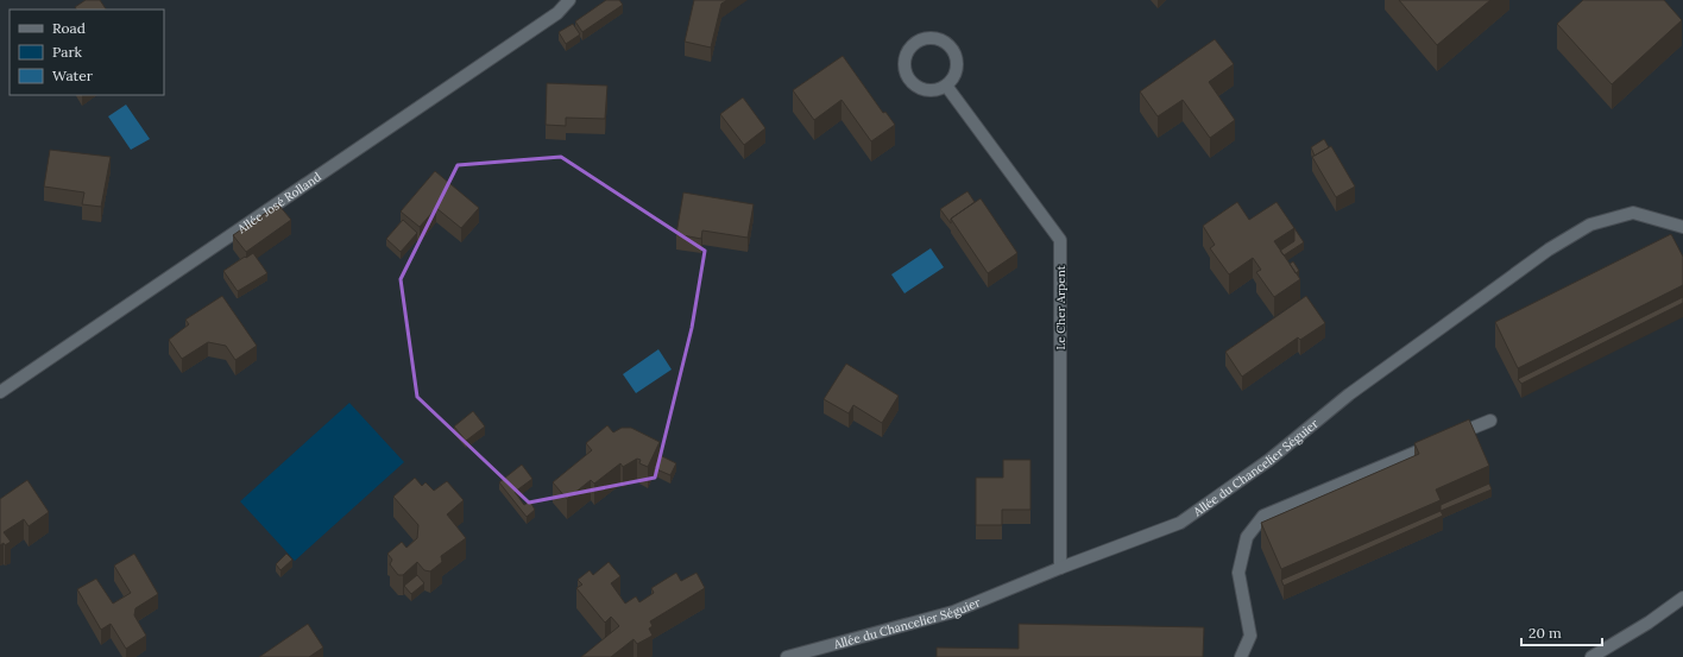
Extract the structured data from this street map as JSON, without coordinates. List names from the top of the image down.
{
  "streets": {
    "street": ["Allée José Rolland", "Le Cher Arpent", "Allée du Chancelier Séguier"]
  },
  "crossings": [
    ["Le Cher Arpent", "Allée du Chancelier Séguier"]
  ],
  "legend": ["Road", "Park", "Water"],
  "scale_bar": "20 m"
}
